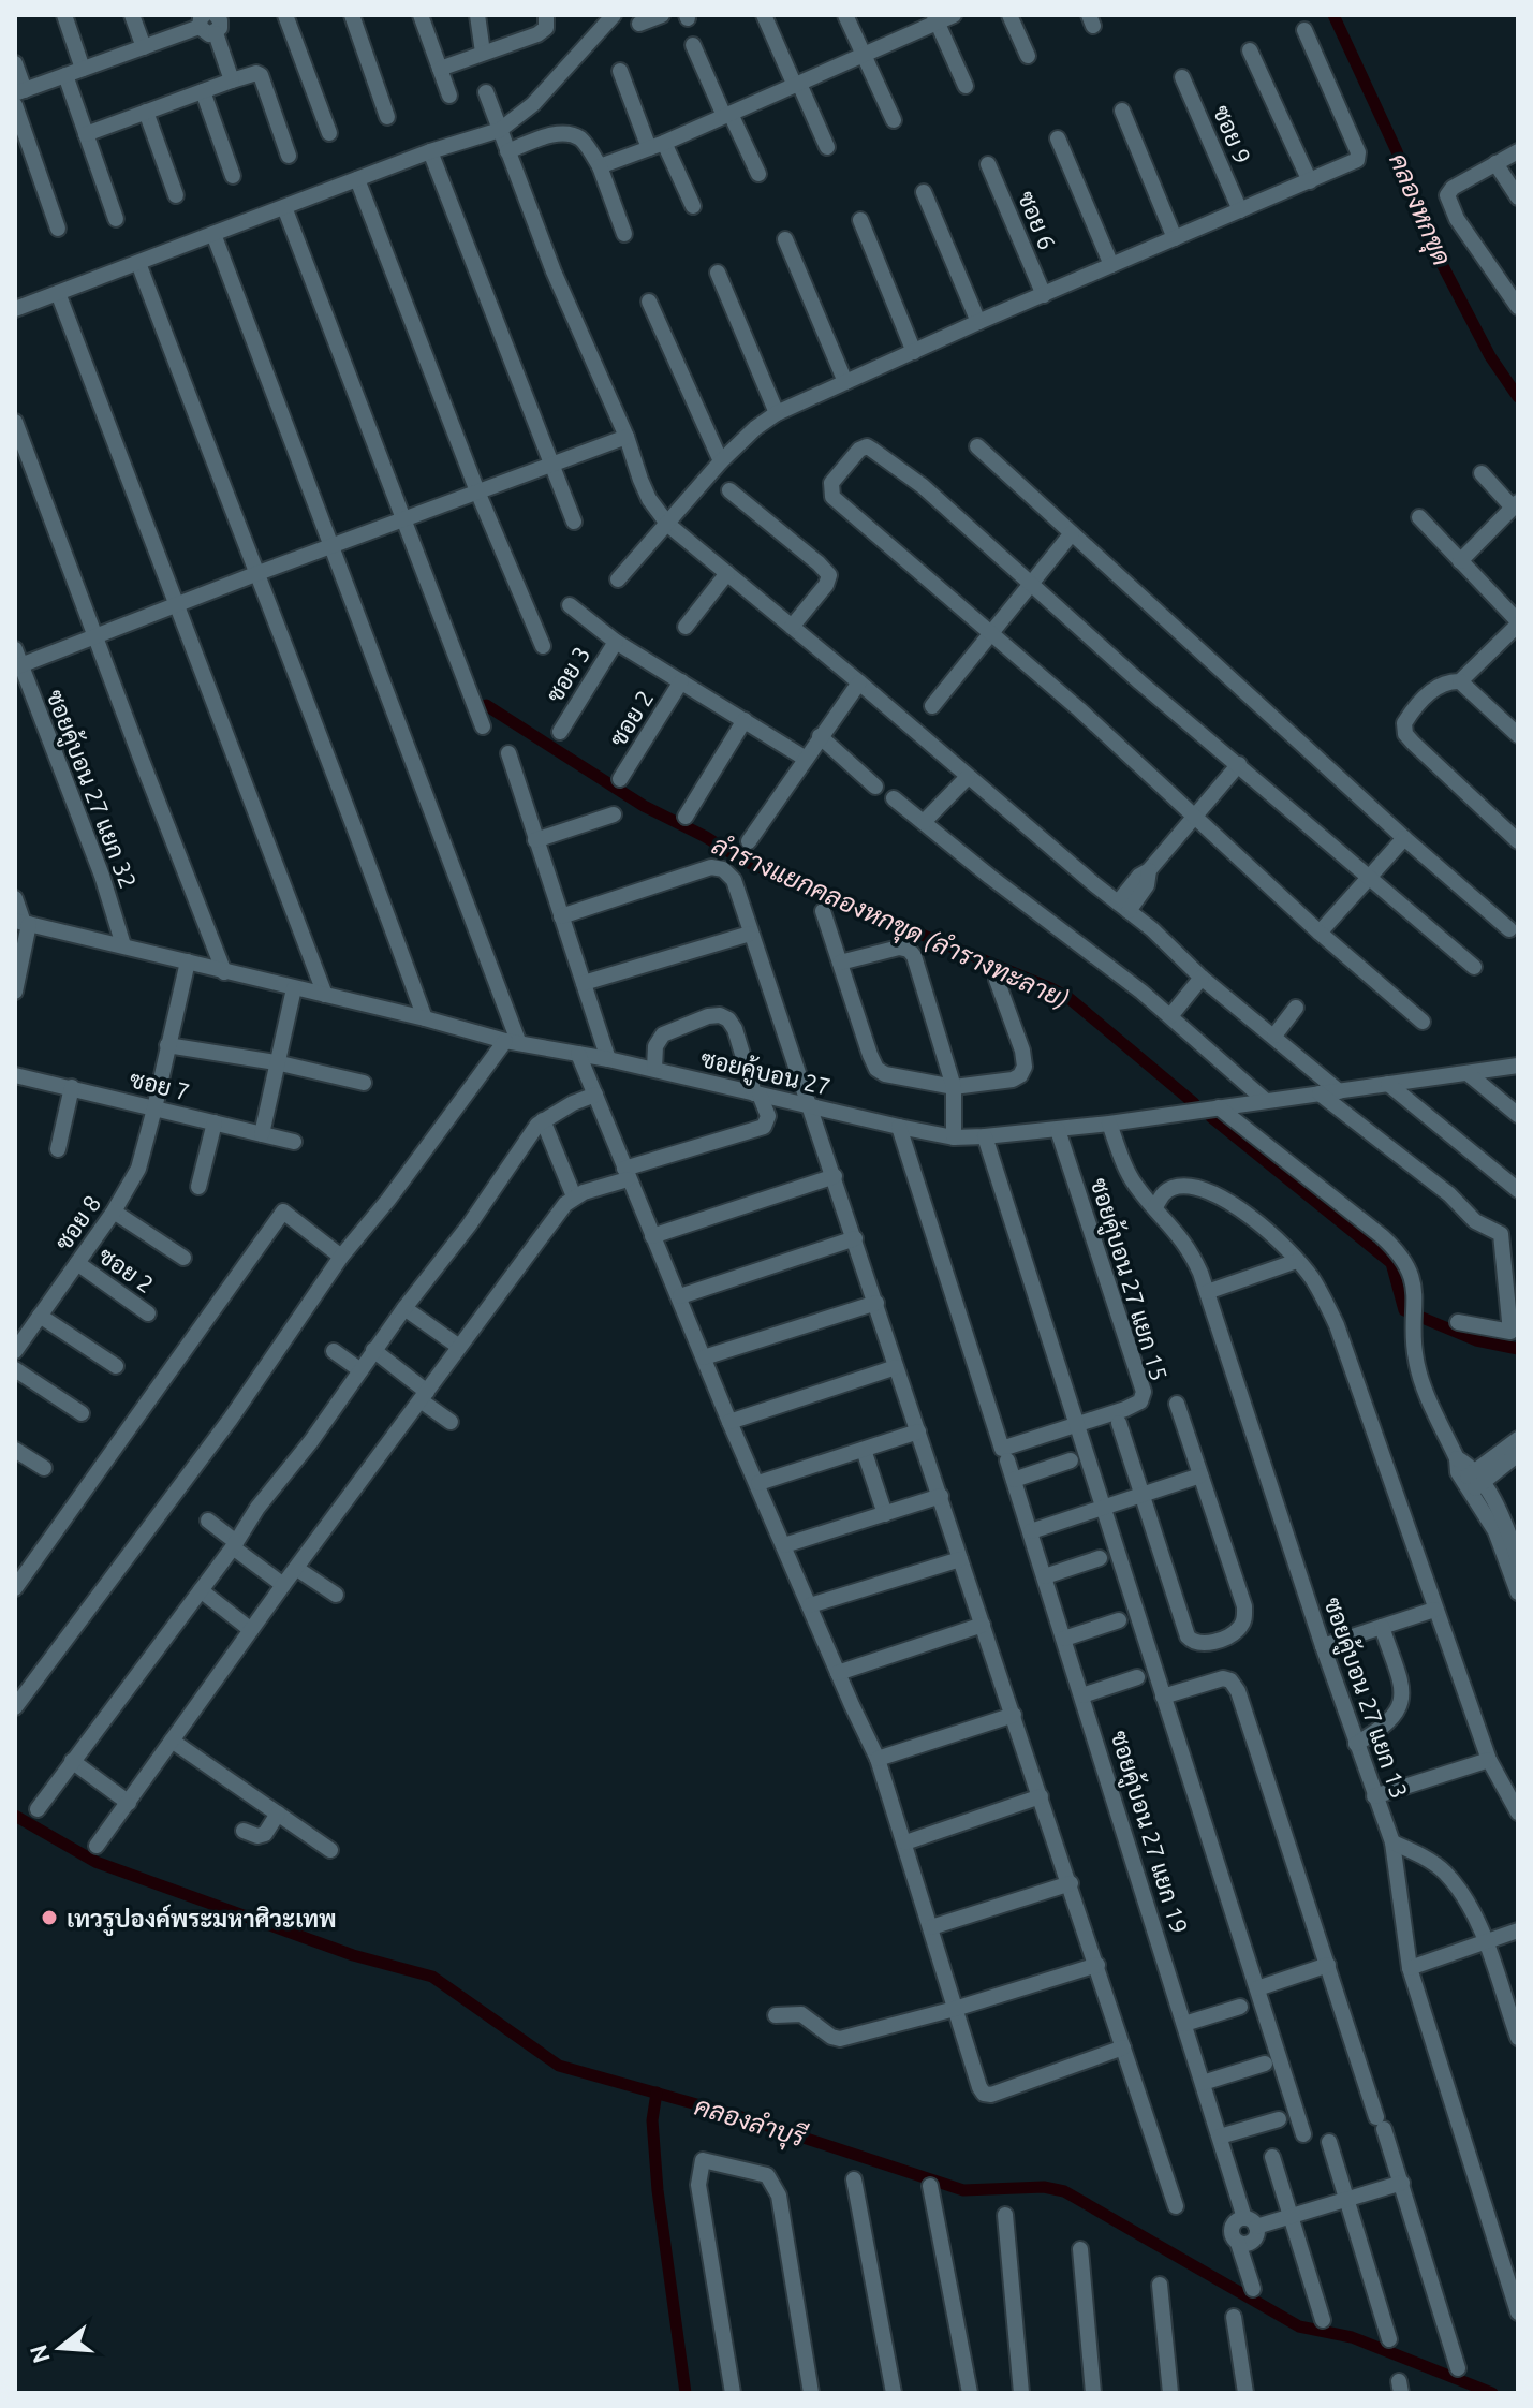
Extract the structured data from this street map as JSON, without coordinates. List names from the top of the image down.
{
  "streets": {
    "street": [
      "ซอย 9",
      "ซอย 6",
      "ซอย 3",
      "ซอย 2",
      "ซอยคู้บอน 27 แยก 32",
      "ซอยคู้บอน 27",
      "ซอย 7",
      "ซอย 8",
      "ซอยคู้บอน 27 แยก 15",
      "ซอยคู้บอน 27 แยก 13",
      "ซอยคู้บอน 27 แยก 19"
    ]
  },
  "crossings": [
    ["ซอย 2", "ซอย 8"],
    ["ซอยคู้บอน 27 แยก 32", "ซอยคู้บอน 27"],
    ["ซอยคู้บอน 27", "ซอย 8"],
    ["ซอยคู้บอน 27", "ซอยคู้บอน 27 แยก 15"],
    ["ซอยคู้บอน 27", "ซอยคู้บอน 27 แยก 13"],
    ["ซอยคู้บอน 27", "ซอยคู้บอน 27 แยก 19"],
    ["ซอย 7", "ซอย 8"],
    ["ซอยคู้บอน 27 แยก 15", "ซอยคู้บอน 27 แยก 19"]
  ],
  "water": ["คลองหกขุด", "ลำรางแยกคลองหกขุด (ลำรางทะลาย)", "คลองลำบุรี"],
  "places": ["เทวรูปองค์พระมหาศิวะเทพ"],
  "north": "left"
}
